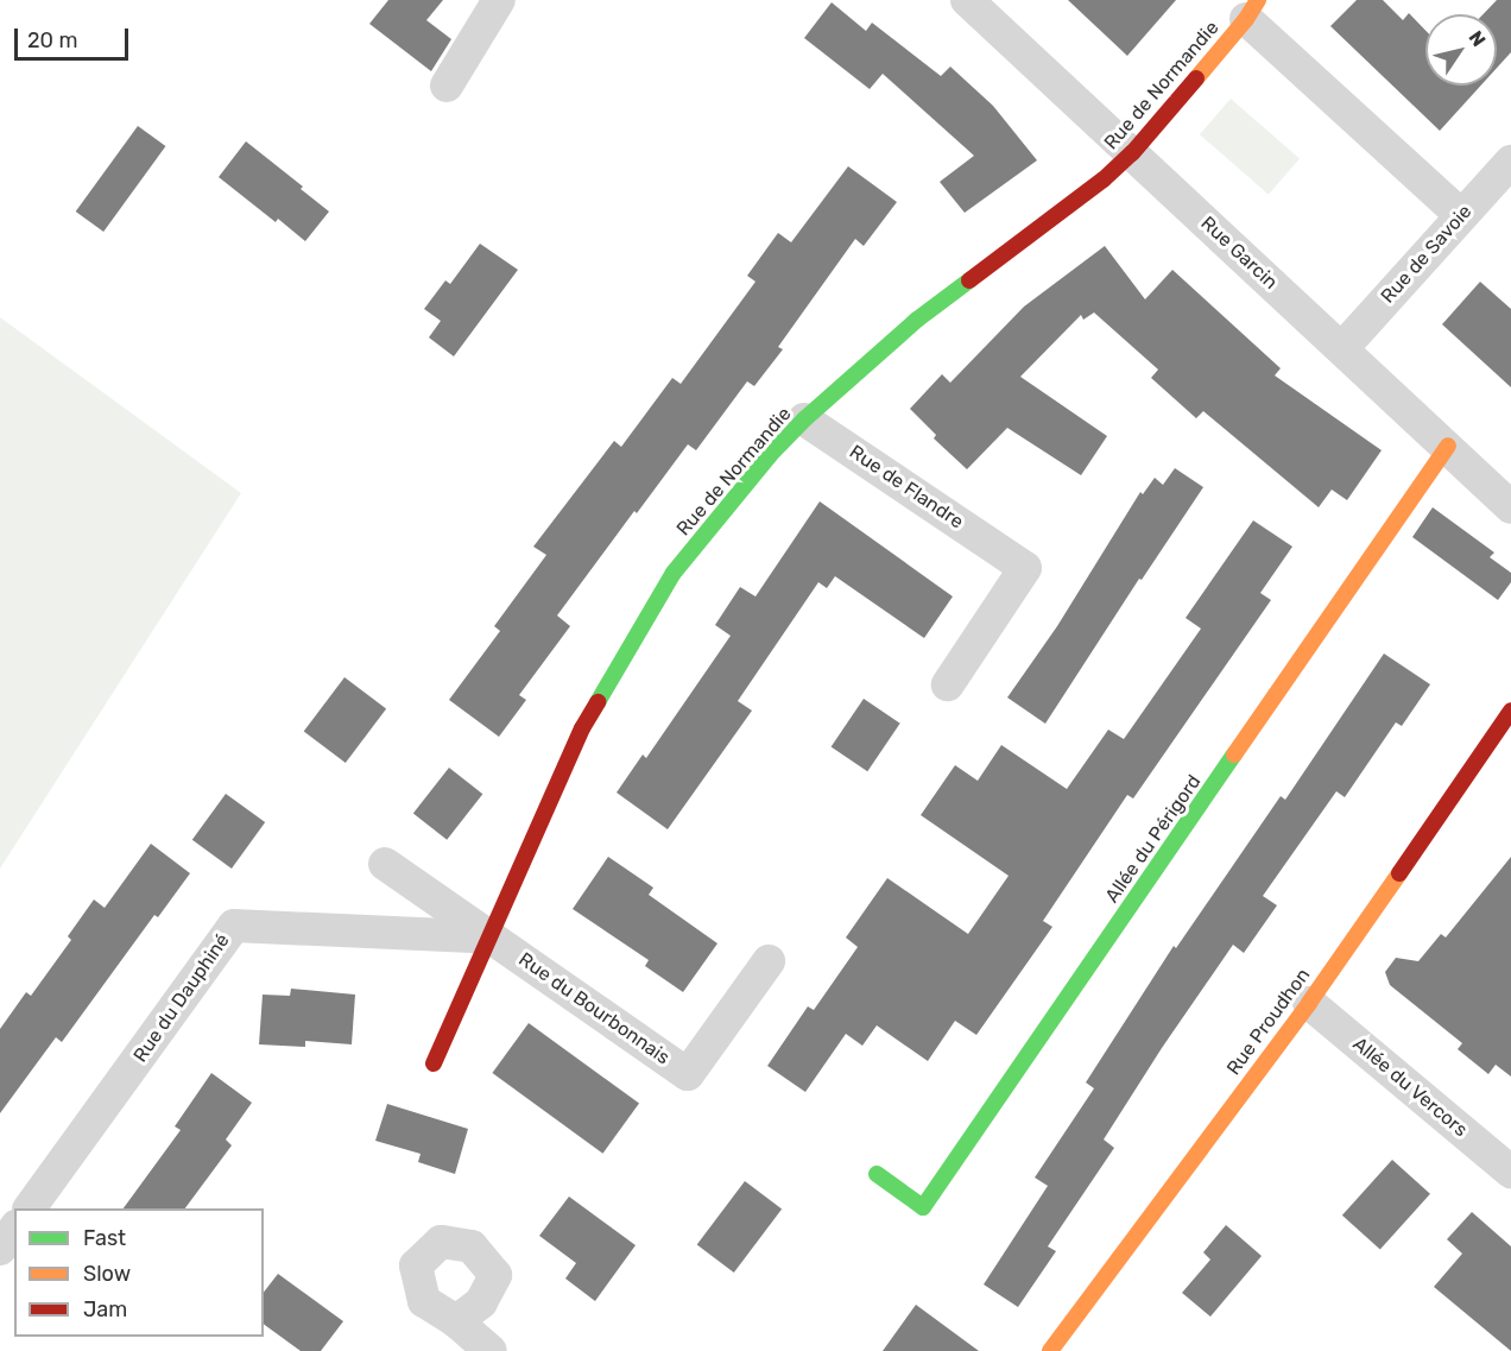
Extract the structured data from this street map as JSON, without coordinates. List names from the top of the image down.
{
  "streets": {
    "street": [
      "Rue de Normandie",
      "Rue Garcin",
      "Rue de Savoie",
      "Rue de Flandre",
      "Allée du Périgord",
      "Rue du Dauphiné",
      "Rue du Bourbonnais",
      "Rue Proudhon",
      "Allée du Vercors"
    ]
  },
  "crossings": [
    ["Rue de Normandie", "Rue Garcin"],
    ["Rue de Normandie", "Rue de Flandre"],
    ["Rue de Normandie", "Rue du Dauphiné"],
    ["Rue de Normandie", "Rue du Bourbonnais"],
    ["Rue Garcin", "Rue de Savoie"],
    ["Rue Garcin", "Allée du Périgord"],
    ["Rue du Dauphiné", "Rue du Bourbonnais"],
    ["Rue Proudhon", "Allée du Vercors"]
  ],
  "legend": ["Fast", "Slow", "Jam"],
  "scale_bar": "20 m",
  "north": "top right"
}
